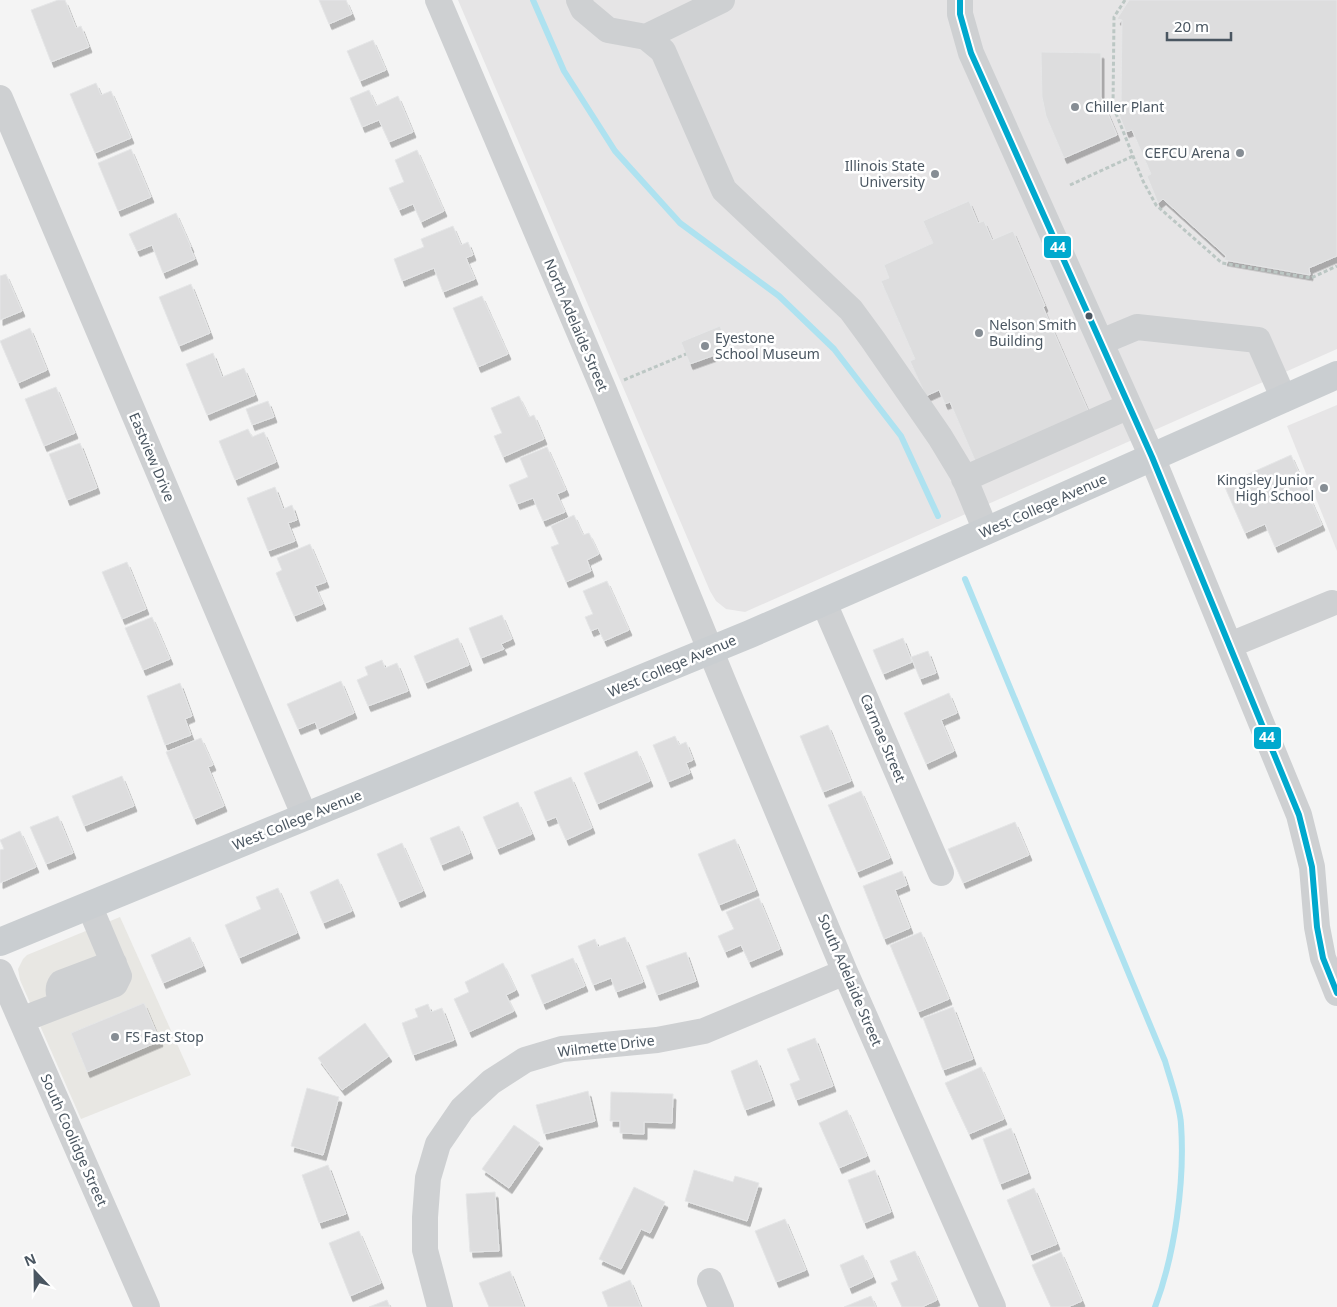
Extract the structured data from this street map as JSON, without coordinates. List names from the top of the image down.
{
  "streets": {
    "main road": ["West College Avenue"],
    "street": [
      "North Adelaide Street",
      "Eastview Drive",
      "Carmae Street",
      "South Adelaide Street",
      "Wilmette Drive",
      "South Coolidge Street"
    ]
  },
  "crossings": [
    ["North Adelaide Street", "West College Avenue"],
    ["North Adelaide Street", "South Adelaide Street"],
    ["Eastview Drive", "West College Avenue"],
    ["West College Avenue", "Carmae Street"],
    ["West College Avenue", "South Adelaide Street"],
    ["South Adelaide Street", "Wilmette Drive"]
  ],
  "places": [
    "Chiller Plant",
    "CEFCU Arena",
    "Illinois State University",
    "Nelson Smith Building",
    "Eyestone School Museum",
    "Kingsley Junior High School",
    "FS Fast Stop"
  ],
  "lines": ["transit line 44"],
  "scale_bar": "20 m",
  "north": "top"
}
